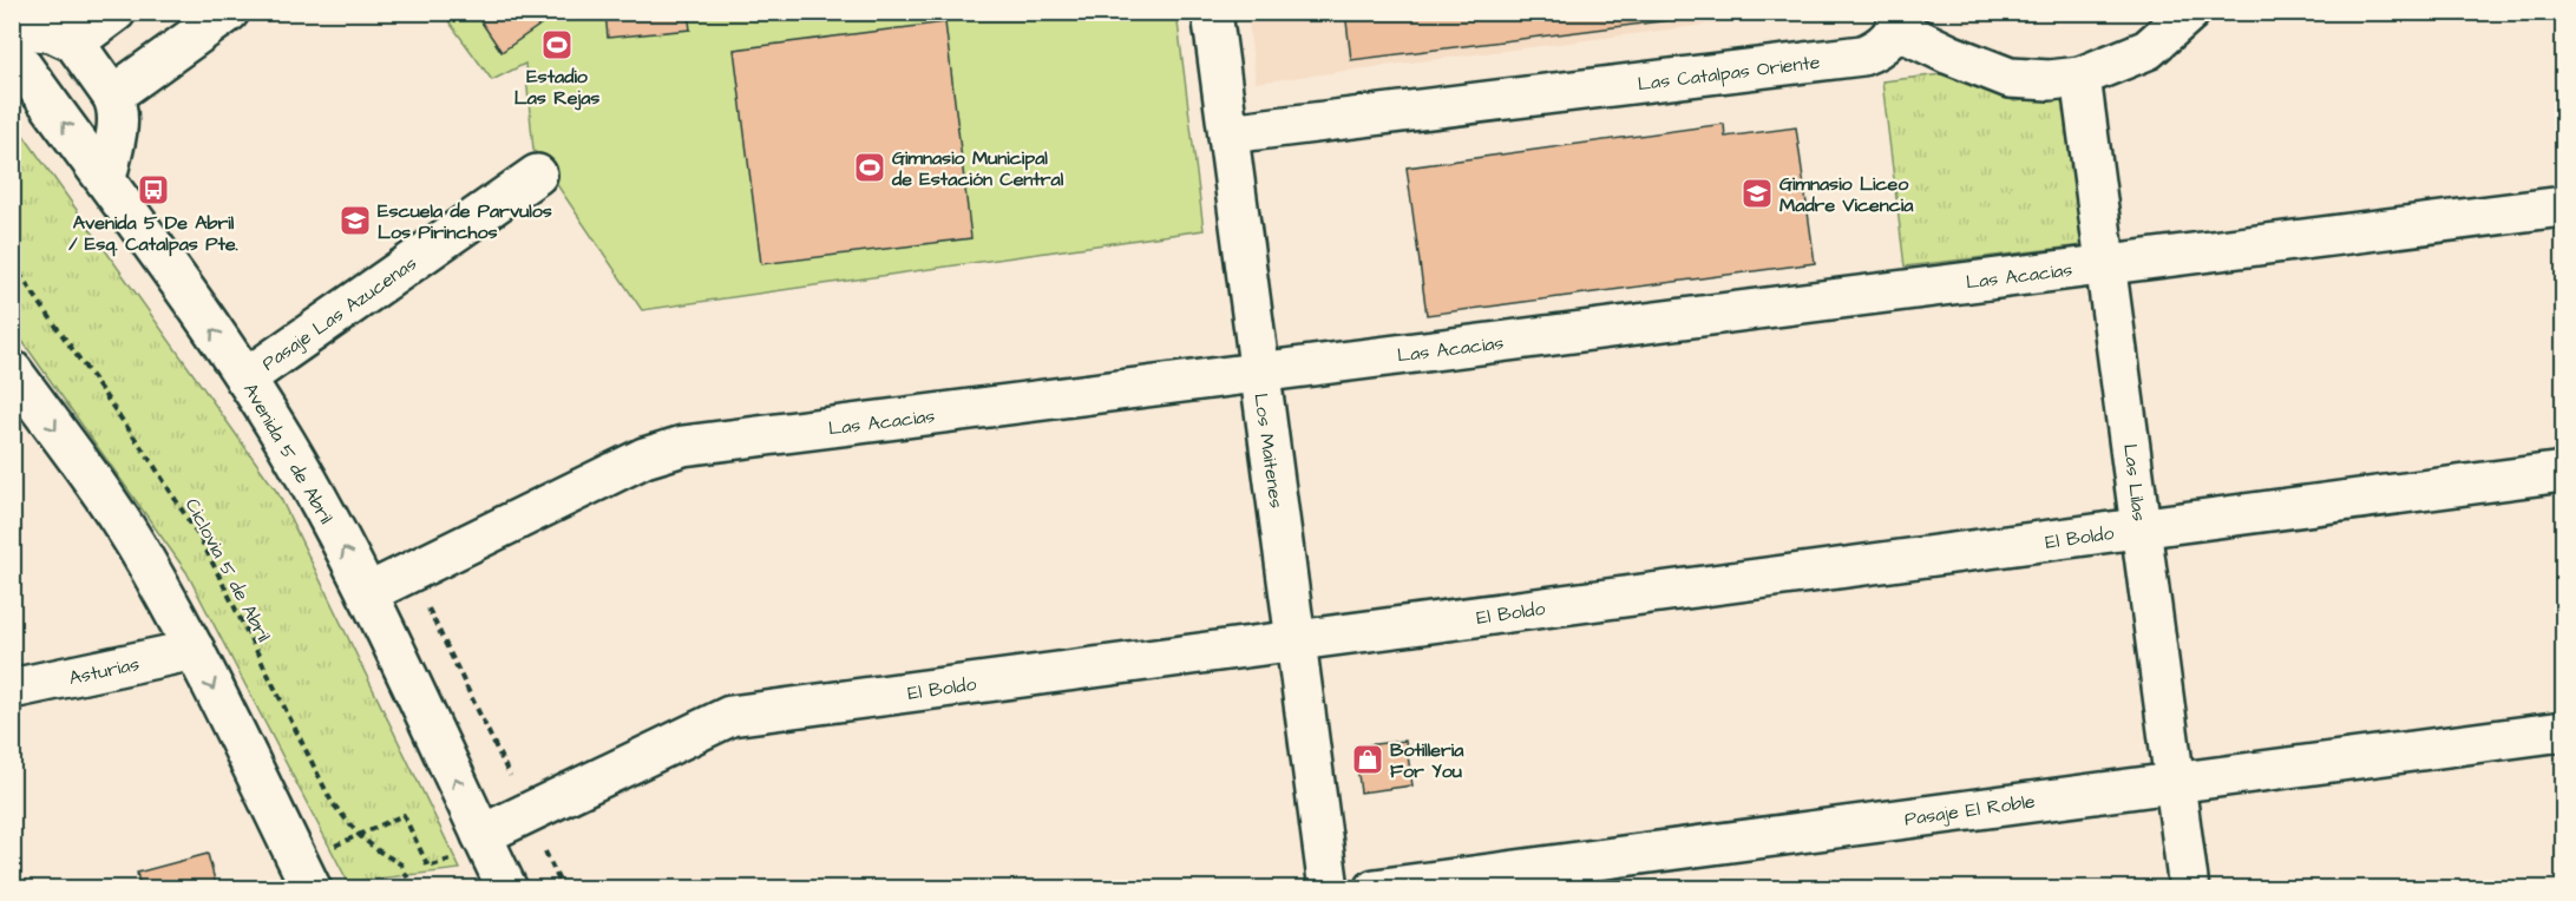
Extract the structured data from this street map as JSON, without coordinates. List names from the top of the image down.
{
  "streets": {
    "street": [
      "Las Catalpas Oriente",
      "Las Acacias",
      "Pasaje Las Azucenas",
      "Los Maitenes",
      "Avenida 5 de Abril",
      "Las Lilas",
      "El Boldo",
      "Asturias",
      "Pasaje El Roble"
    ],
    "path": ["Ciclovia 5 de Abril"]
  },
  "crossings": [
    ["Las Catalpas Oriente", "Los Maitenes"],
    ["Las Catalpas Oriente", "Las Lilas"],
    ["Las Acacias", "Los Maitenes"],
    ["Las Acacias", "Avenida 5 de Abril"],
    ["Las Acacias", "Las Lilas"],
    ["Pasaje Las Azucenas", "Avenida 5 de Abril"],
    ["Los Maitenes", "El Boldo"],
    ["Avenida 5 de Abril", "El Boldo"],
    ["Las Lilas", "El Boldo"],
    ["Las Lilas", "Pasaje El Roble"]
  ],
  "places": {
    "sports": ["Estadio Las Rejas", "Gimnasio Municipal de Estación Central"],
    "bus stop": ["Avenida 5 De Abril / Esq. Catalpas Pte."],
    "school or university": ["Gimnasio Liceo Madre Vicencia", "Escuela de Parvulos Los Pirinchos"],
    "shop": ["Botilleria For You"]
  }
}
